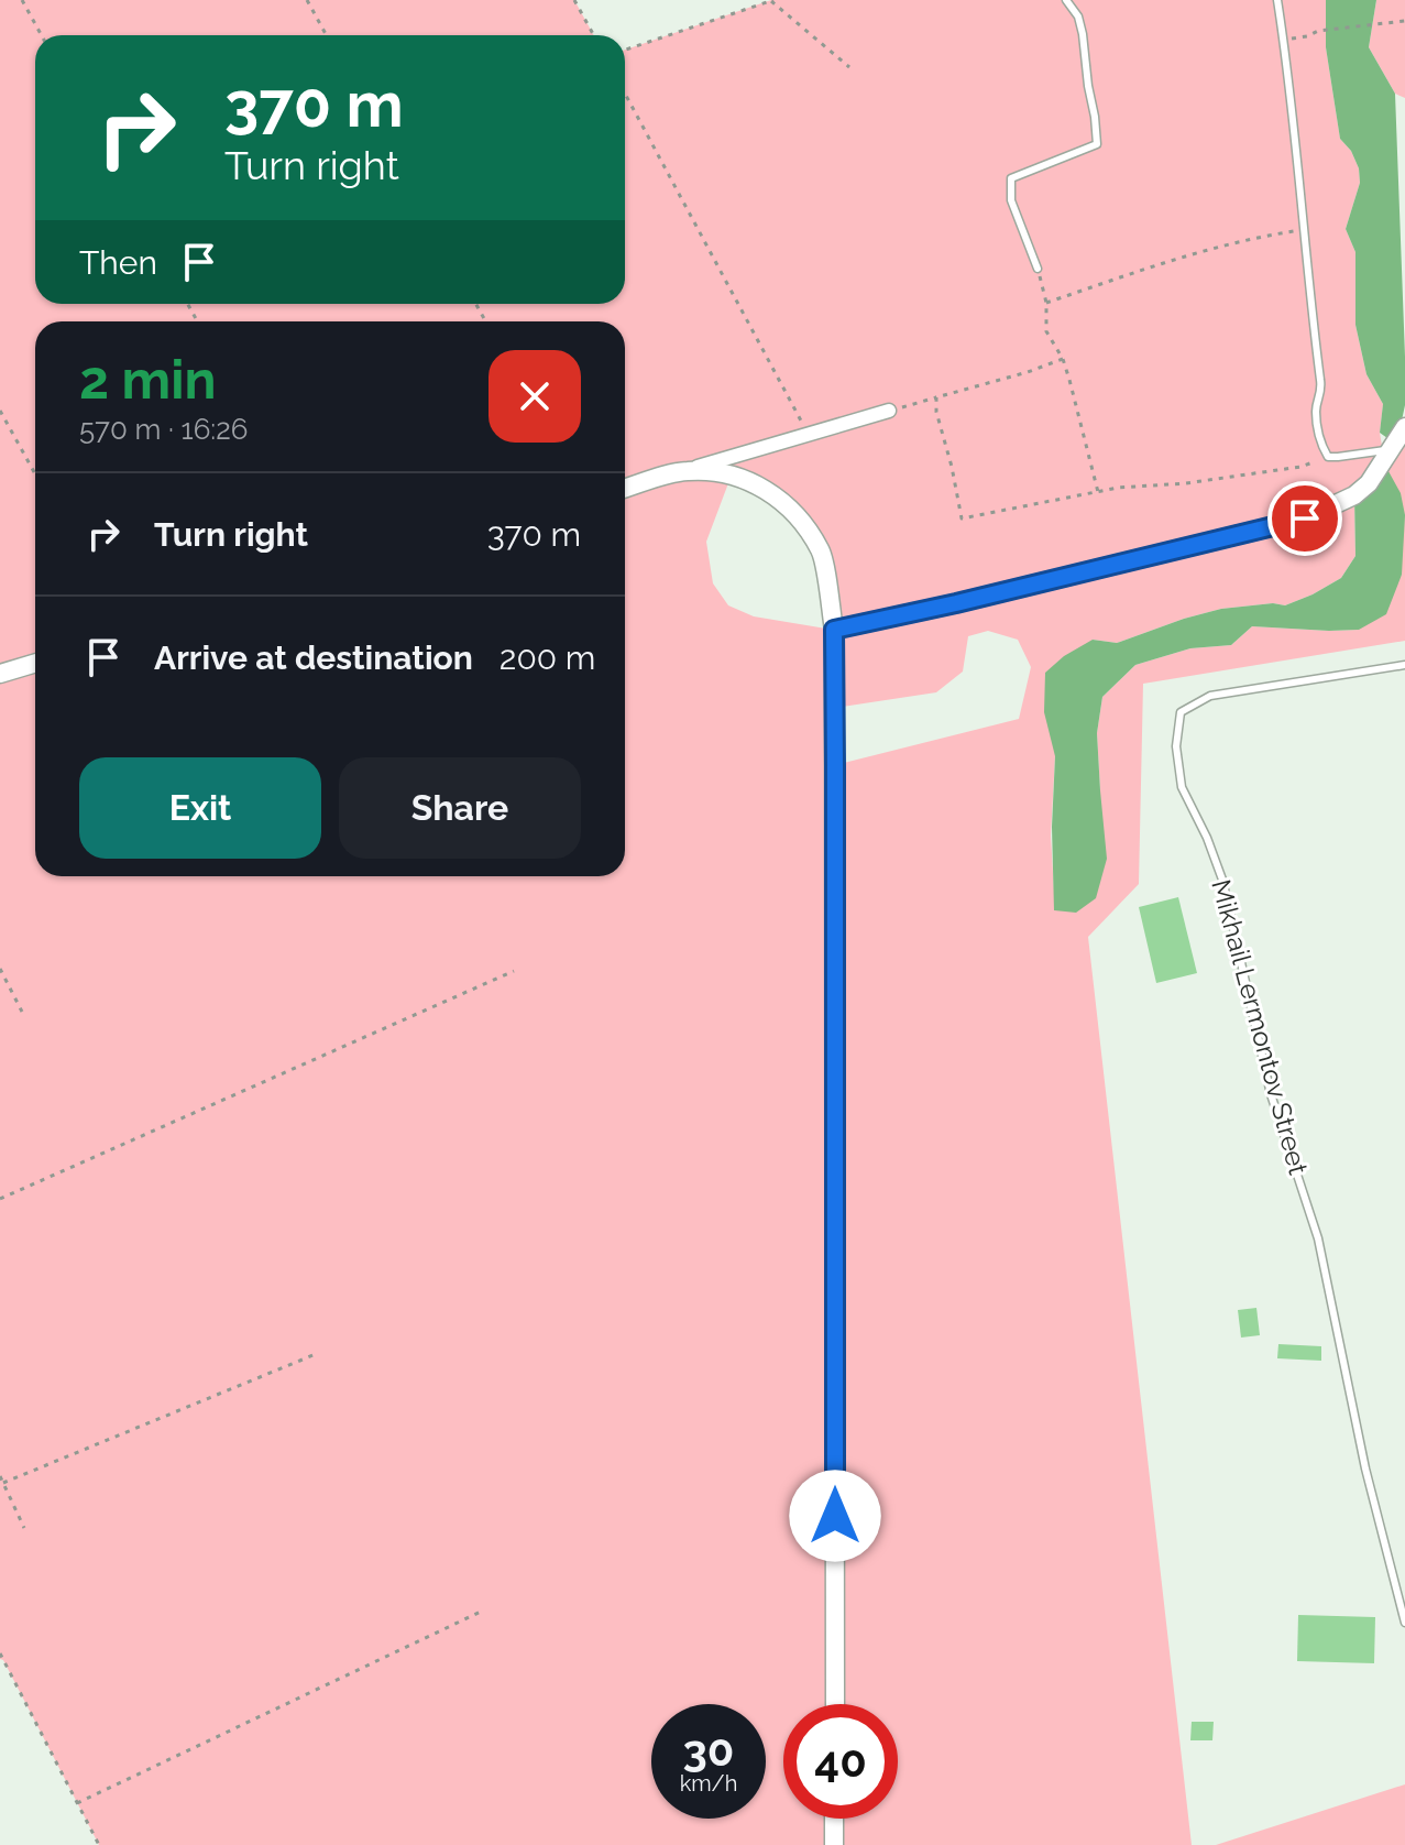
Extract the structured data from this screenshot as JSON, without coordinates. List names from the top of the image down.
{
  "streets": {
    "lane": ["Mikhail Lermontov Street"]
  },
  "page": {
    "turn": ["370 m", "Turn right"],
    "then": "Then",
    "heading": ["2 min", "570 m · 16:26"],
    "list": [
      {
        "name": "Turn right",
        "value": "370 m"
      },
      {
        "name": "Arrive at destination",
        "value": "200 m"
      }
    ],
    "buttons": ["Exit", "Share"],
    "speed": "30 km/h",
    "limit": "40"
  }
}
